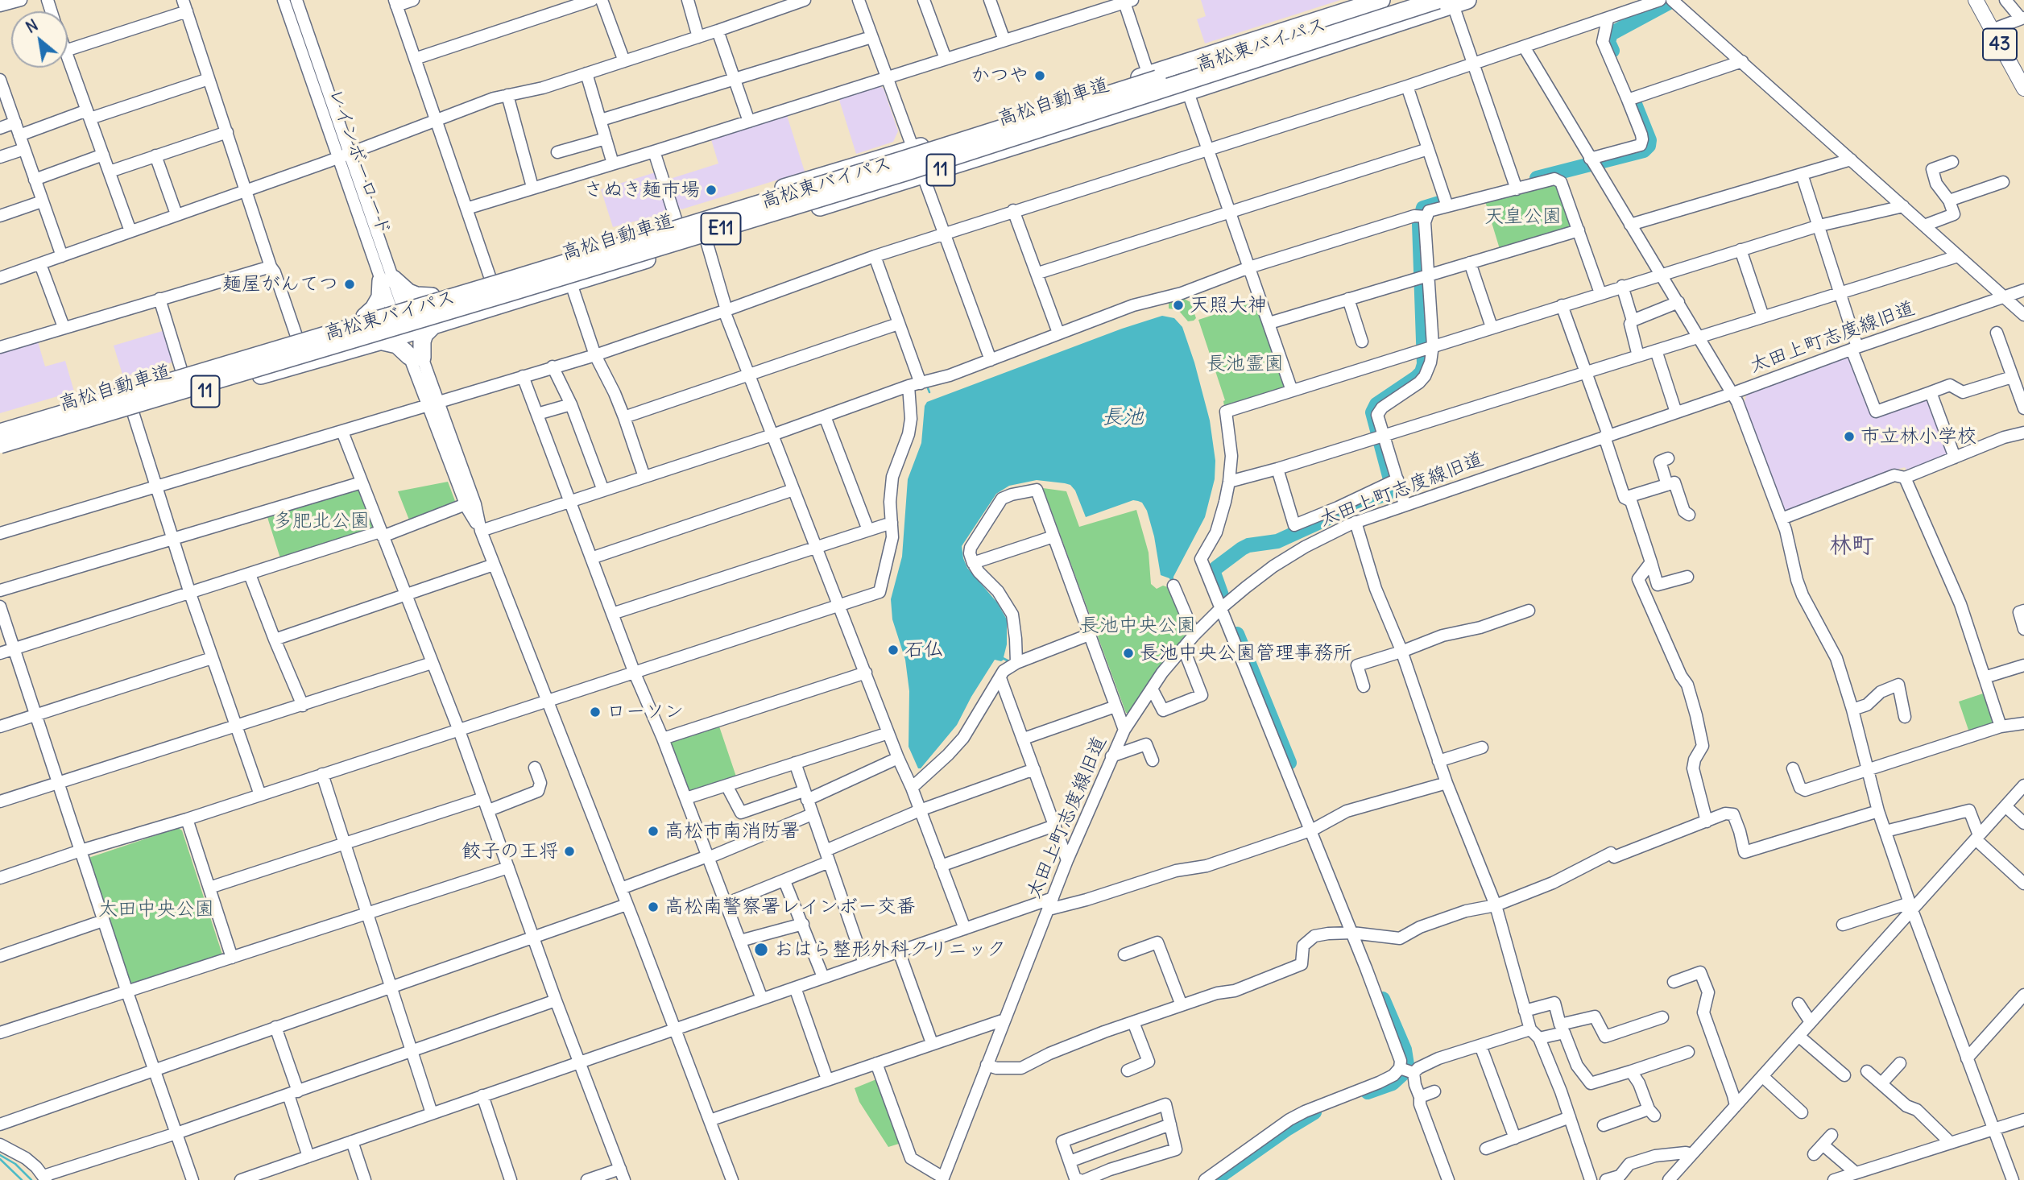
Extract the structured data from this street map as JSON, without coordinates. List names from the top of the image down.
{
  "streets": {
    "highway": [
      "高松東バイパス",
      "高松自動車道",
      "11",
      "E11"
    ],
    "main road": ["43"],
    "street": ["レインボーロード", "太田上町志度線旧道"]
  },
  "crossings": [
    ["高松東バイパス", "高松自動車道"],
    ["高松東バイパス", "レインボーロード"]
  ],
  "districts": ["林町"],
  "water": ["長池"],
  "parks": [
    "天皇公園",
    "長池霊園",
    "多肥北公園",
    "長池中央公園",
    "太田中央公園"
  ],
  "places": [
    "かつや",
    "さぬき麺市場",
    "麺屋がんてつ",
    "天照大神",
    "市立林小学校",
    "石仏",
    "長池中央公園管理事務所",
    "ローソン",
    "高松市南消防署",
    "餃子の王将",
    "高松南警察署レインボー交番",
    "おはら整形外科クリニック"
  ],
  "north": "top left"
}
